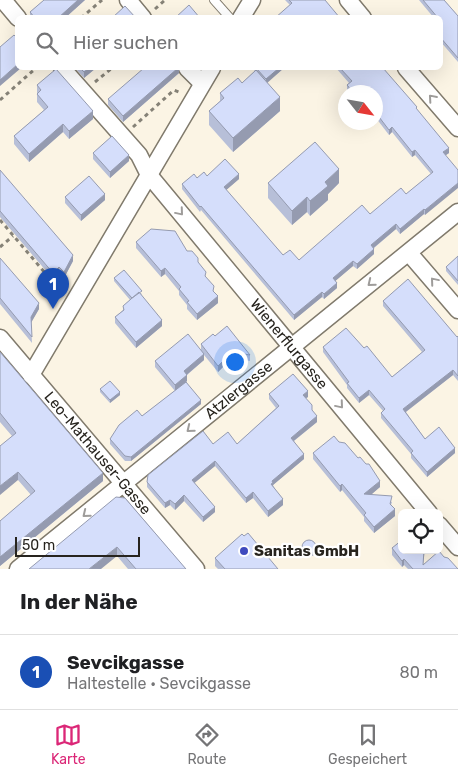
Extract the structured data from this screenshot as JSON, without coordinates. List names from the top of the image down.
{
  "streets": {
    "street": ["Wienerflurgasse", "Atzlergasse", "Leo-Mathauser-Gasse"]
  },
  "crossings": [
    ["Wienerflurgasse", "Atzlergasse"],
    ["Atzlergasse", "Leo-Mathauser-Gasse"]
  ],
  "one_way": ["Wienerflurgasse", "Atzlergasse"],
  "places": ["Sanitas GmbH"],
  "scale_bar": "50 m",
  "north": "bottom right",
  "page": {
    "search": "Hier suchen",
    "pins": "1",
    "scale": "50 m",
    "heading": "In der Nähe",
    "list": [
      {
        "mark": "1",
        "name": "Sevcikgasse",
        "note": "Haltestelle · Sevcikgasse",
        "value": "80 m"
      }
    ],
    "nav": ["Karte", "Route", "Gespeichert"]
  }
}
